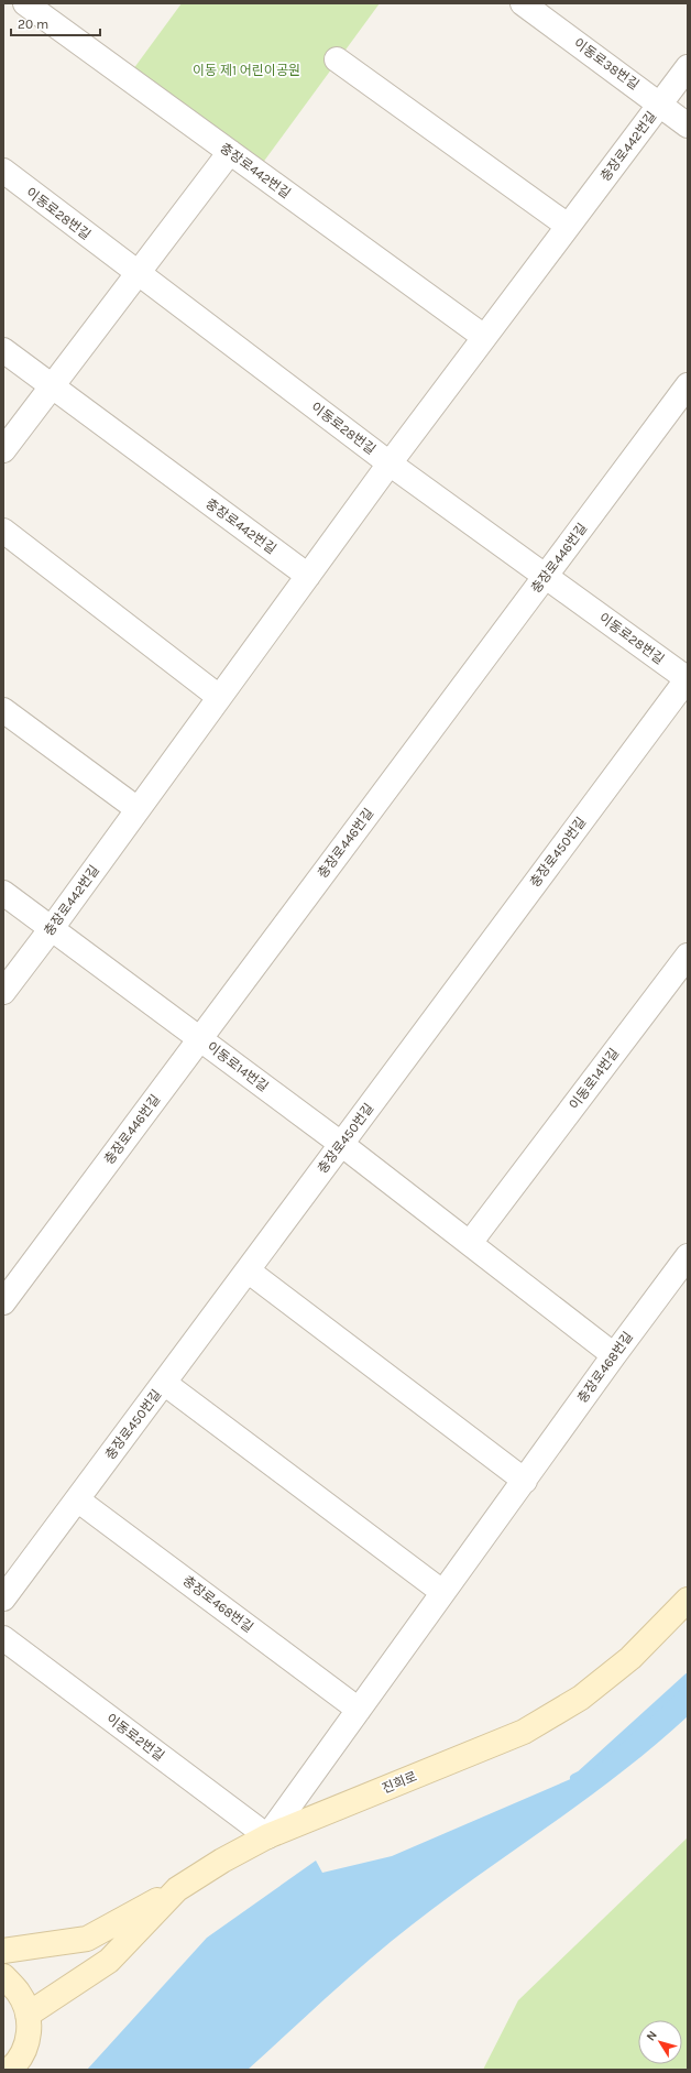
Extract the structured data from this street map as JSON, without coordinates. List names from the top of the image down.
{
  "streets": {
    "main road": ["진희로"],
    "street": [
      "이동로38번길",
      "충장로442번길",
      "이동로28번길",
      "충장로446번길",
      "충장로450번길",
      "이동로14번길",
      "충장로468번길",
      "이동로2번길"
    ]
  },
  "crossings": [
    ["이동로38번길", "충장로442번길"],
    ["충장로442번길", "이동로28번길"],
    ["충장로442번길", "이동로14번길"],
    ["이동로28번길", "충장로446번길"],
    ["이동로28번길", "충장로450번길"],
    ["충장로446번길", "이동로14번길"],
    ["충장로450번길", "이동로14번길"],
    ["충장로450번길", "충장로468번길"],
    ["이동로14번길", "충장로468번길"],
    ["충장로468번길", "이동로2번길"],
    ["충장로468번길", "진희로"],
    ["이동로2번길", "진희로"]
  ],
  "parks": ["이동 제1 어린이공원"],
  "scale_bar": "20 m",
  "north": "top left"
}
